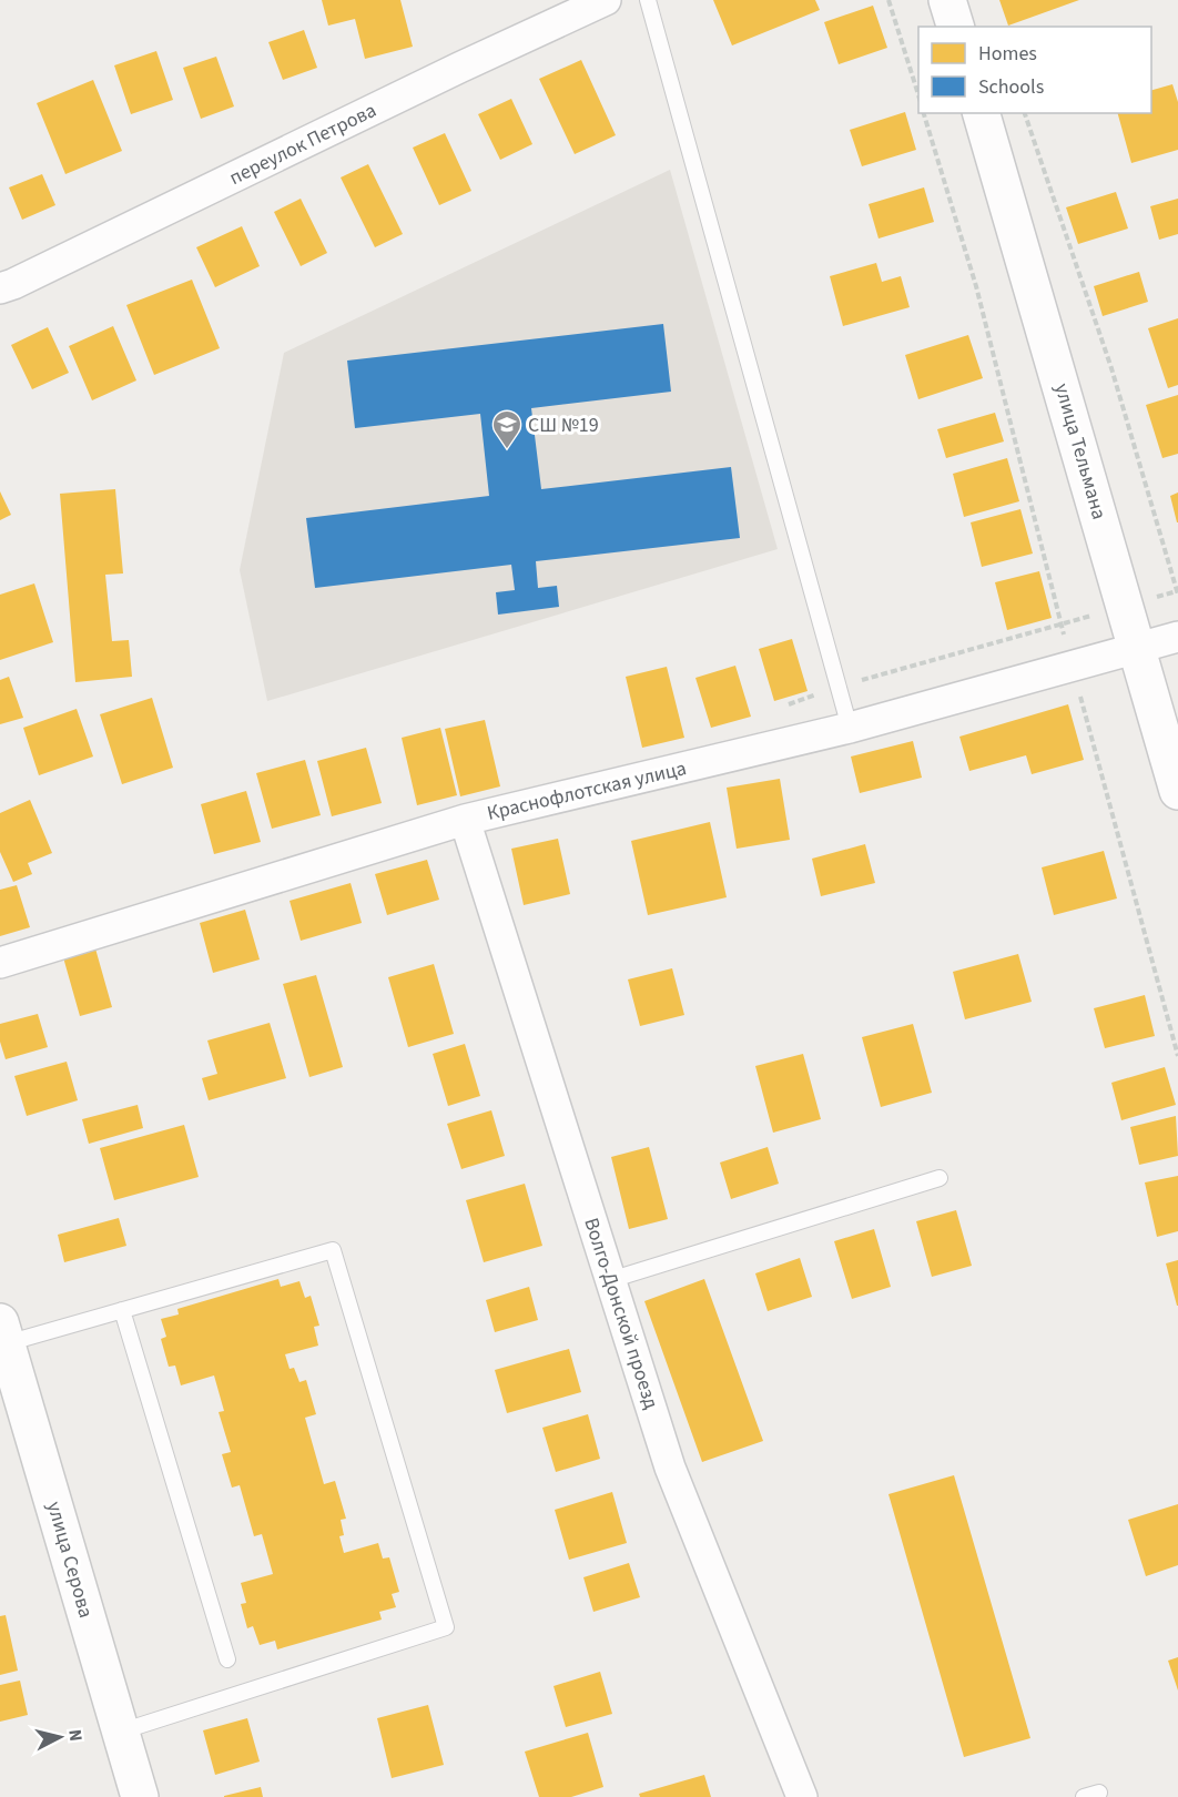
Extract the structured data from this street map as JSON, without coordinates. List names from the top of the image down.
{
  "streets": {
    "street": [
      "переулок Петрова",
      "улица Тельмана",
      "Краснофлотская улица",
      "Волго-Донской проезд",
      "улица Серова"
    ]
  },
  "crossings": [
    ["улица Тельмана", "Краснофлотская улица"],
    ["Краснофлотская улица", "Волго-Донской проезд"]
  ],
  "places": {
    "school or university": ["СШ №19"]
  },
  "legend": ["Homes", "Schools"],
  "north": "right"
}
